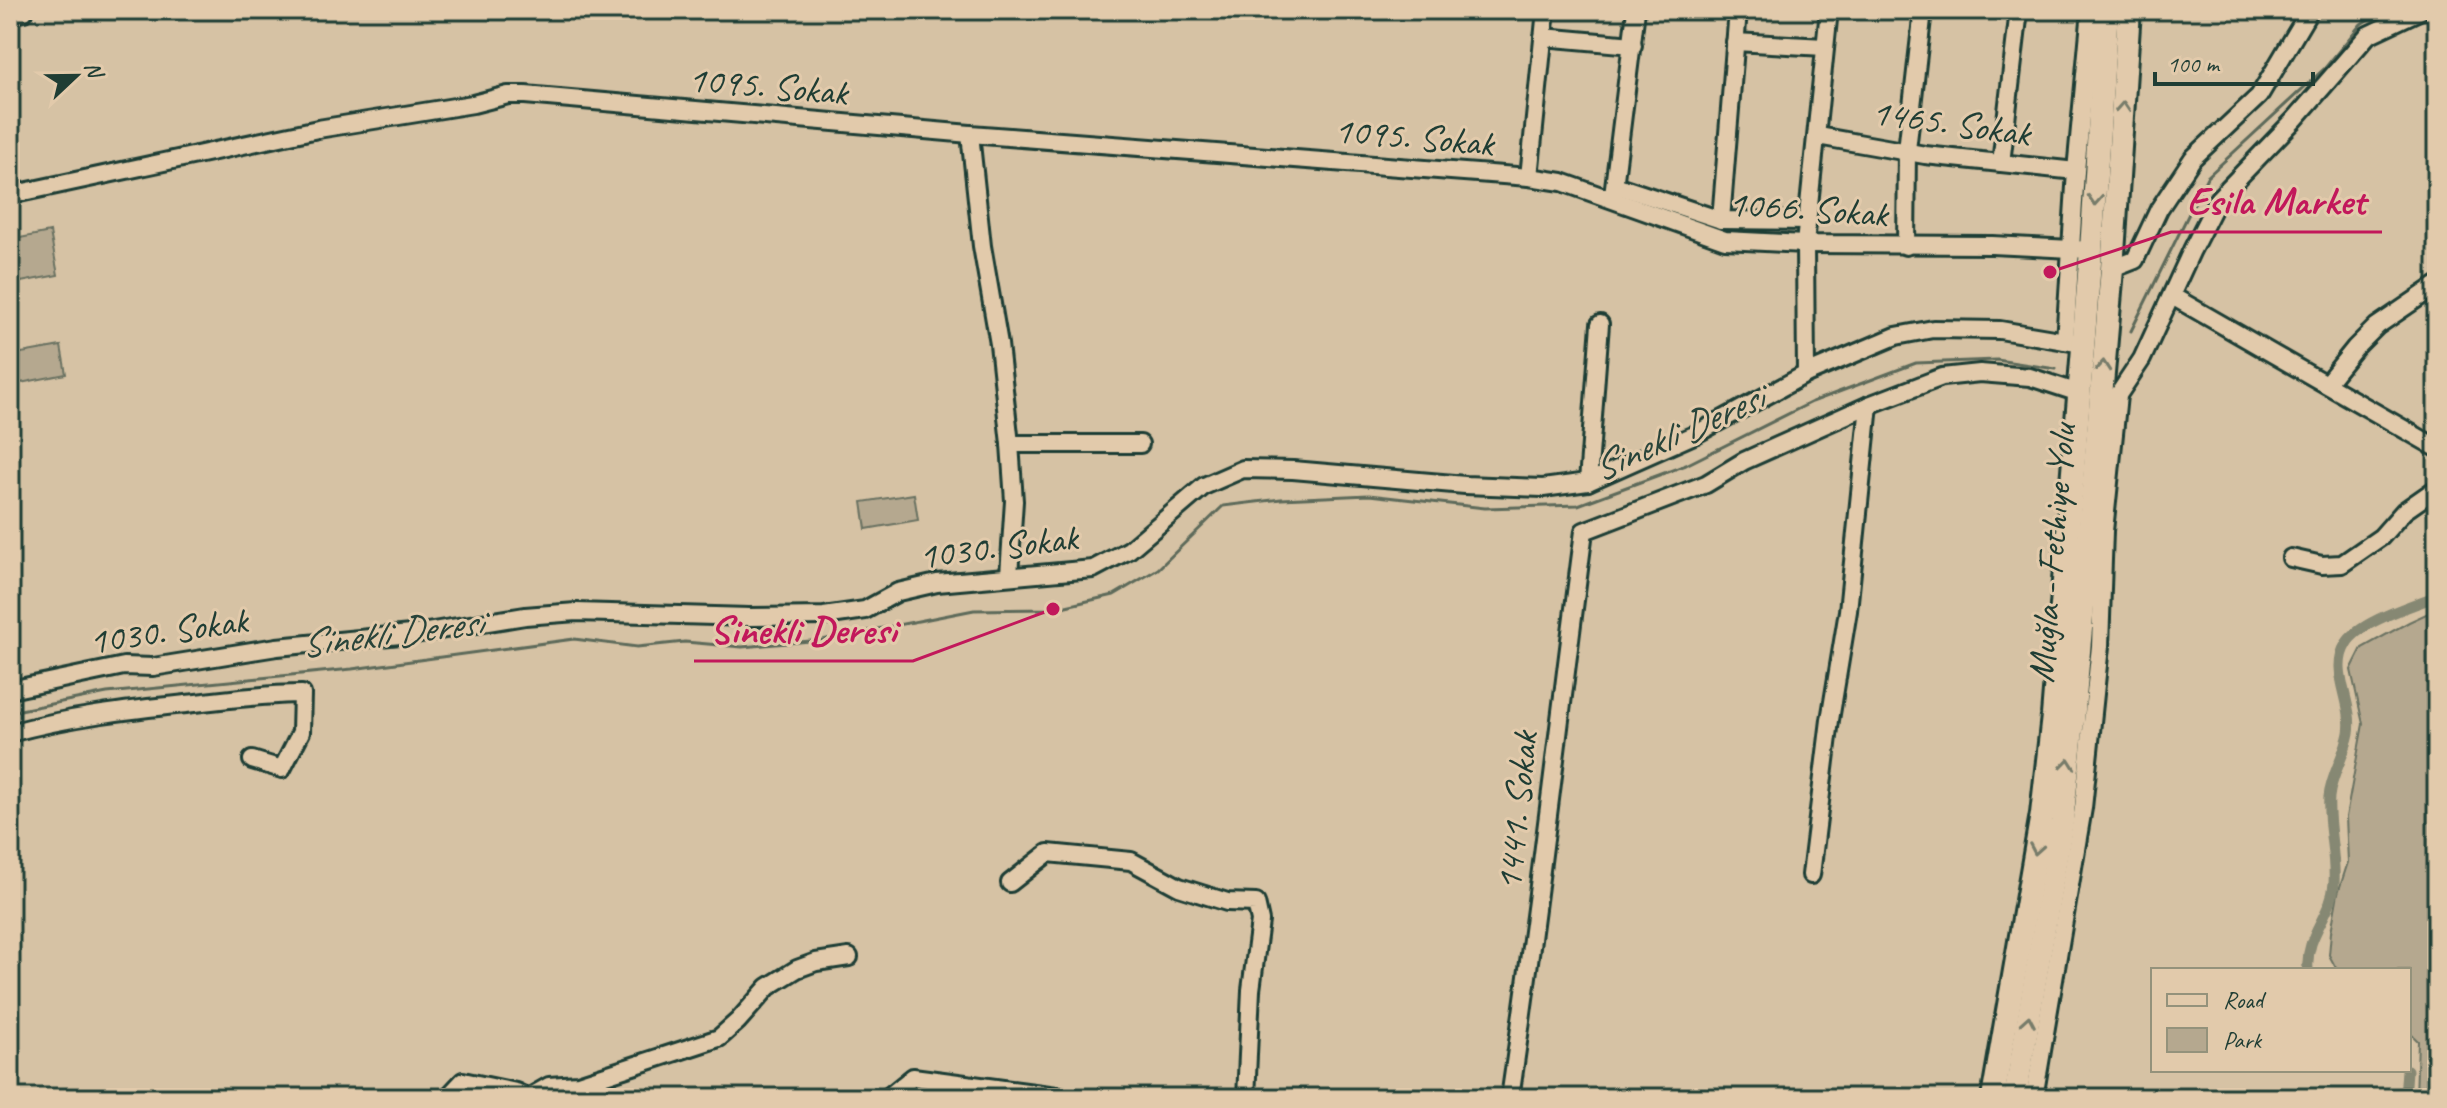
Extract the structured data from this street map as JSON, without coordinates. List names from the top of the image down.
{
  "streets": {
    "highway": ["Muğla - Fethiye Yolu"],
    "street": [
      "1095. Sokak",
      "1465. Sokak",
      "1066. Sokak",
      "1030. Sokak",
      "1441. Sokak"
    ]
  },
  "crossings": [
    ["1095. Sokak", "1066. Sokak"],
    ["1066. Sokak", "Muğla - Fethiye Yolu"],
    ["1030. Sokak", "Muğla - Fethiye Yolu"]
  ],
  "water": ["Sinekli Deresi"],
  "places": ["Esila Market", "Sinekli Deresi"],
  "legend": ["Road", "Park"],
  "scale_bar": "100 m",
  "north": "right"
}
